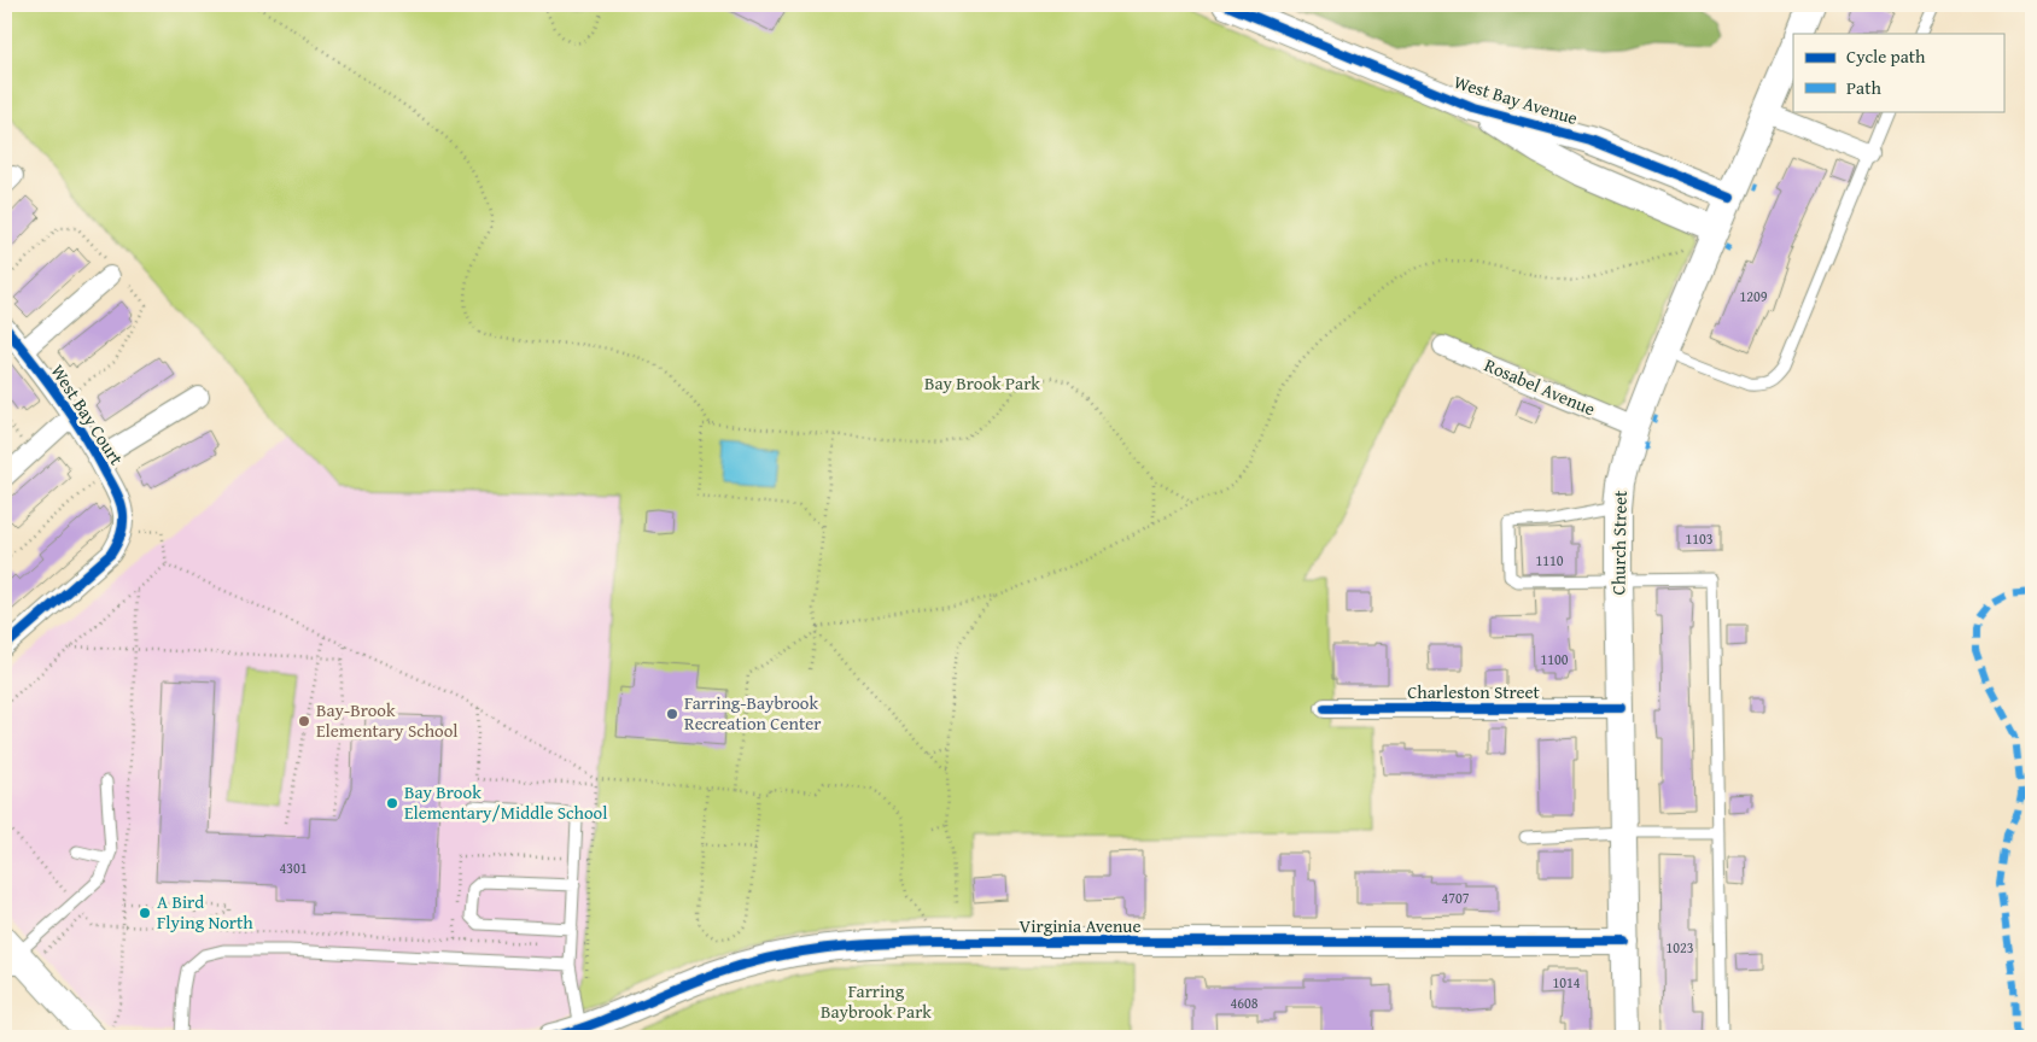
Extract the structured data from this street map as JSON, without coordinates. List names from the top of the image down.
{
  "streets": {
    "street": [
      "West Bay Avenue",
      "Rosabel Avenue",
      "West Bay Court",
      "Church Street",
      "Charleston Street",
      "Virginia Avenue"
    ]
  },
  "crossings": [
    ["West Bay Avenue", "Church Street"],
    ["Rosabel Avenue", "Church Street"],
    ["Church Street", "Charleston Street"],
    ["Church Street", "Virginia Avenue"]
  ],
  "parks": ["Bay Brook Park", "Farring Baybrook Park"],
  "places": [
    "Farring-Baybrook Recreation Center",
    "Bay-Brook Elementary School",
    "Bay Brook Elementary/Middle School",
    "A Bird Flying North"
  ],
  "house_numbers": [
    "1209",
    "1103",
    "1110",
    "1100",
    "4301",
    "4707",
    "1023",
    "1014",
    "4608"
  ],
  "legend": ["Cycle path", "Path"]
}
